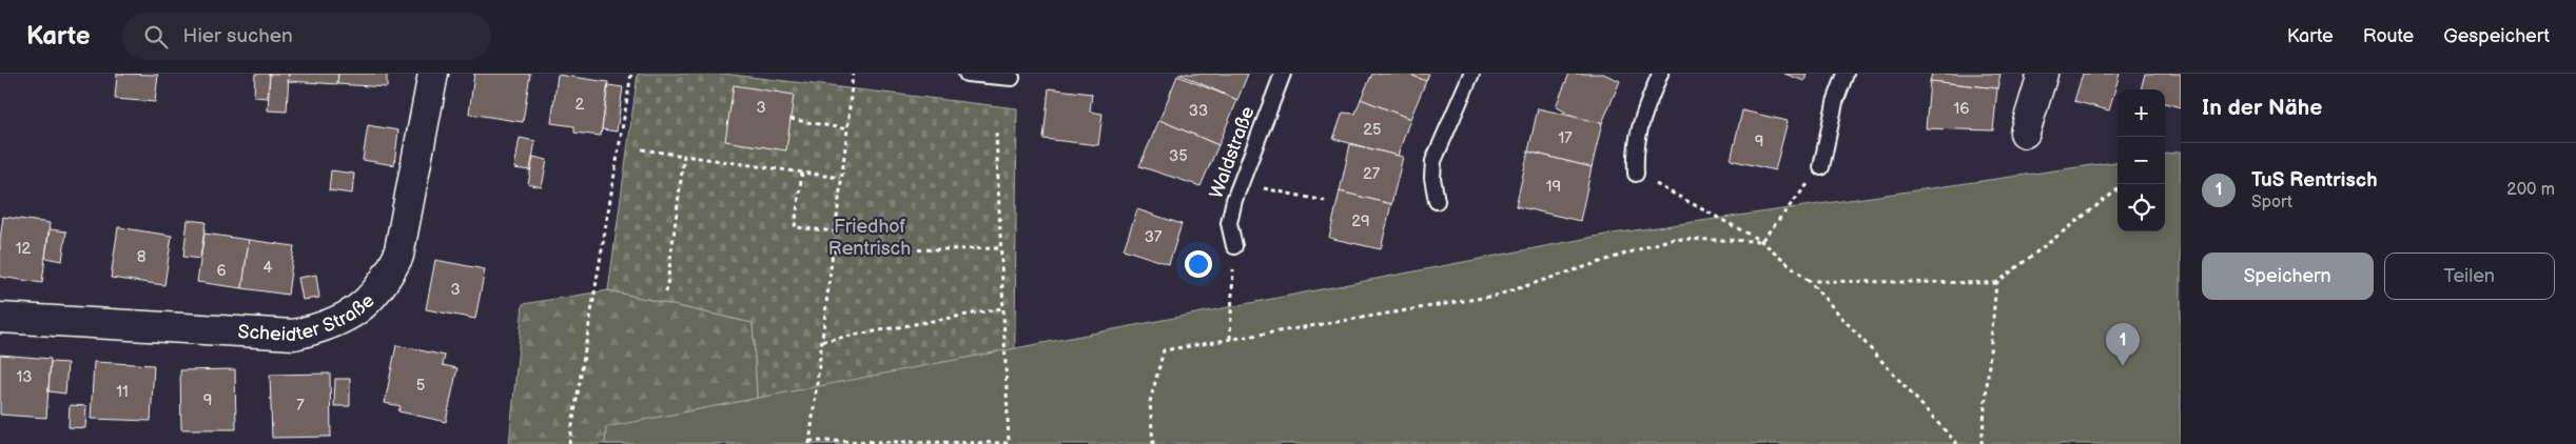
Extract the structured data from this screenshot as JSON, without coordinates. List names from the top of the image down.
{
  "streets": {
    "street": ["Scheidter Straße"],
    "lane": ["Waldstraße"]
  },
  "parks": ["Friedhof Rentrisch"],
  "house_numbers": [
    "2",
    "3",
    "16",
    "33",
    "25",
    "17",
    "9",
    "35",
    "27",
    "19",
    "29",
    "37",
    "12",
    "8",
    "4",
    "6",
    "3",
    "13",
    "5",
    "11",
    "9",
    "7"
  ],
  "page": {
    "header": "Karte",
    "search": "Hier suchen",
    "nav": ["Karte", "Route", "Gespeichert"],
    "heading": "In der Nähe",
    "map_buttons": ["+", "−"],
    "list": [
      {
        "mark": "1",
        "name": "TuS Rentrisch",
        "note": "Sport",
        "value": "200 m"
      }
    ],
    "buttons": ["Speichern", "Teilen"],
    "pins": "1"
  }
}
